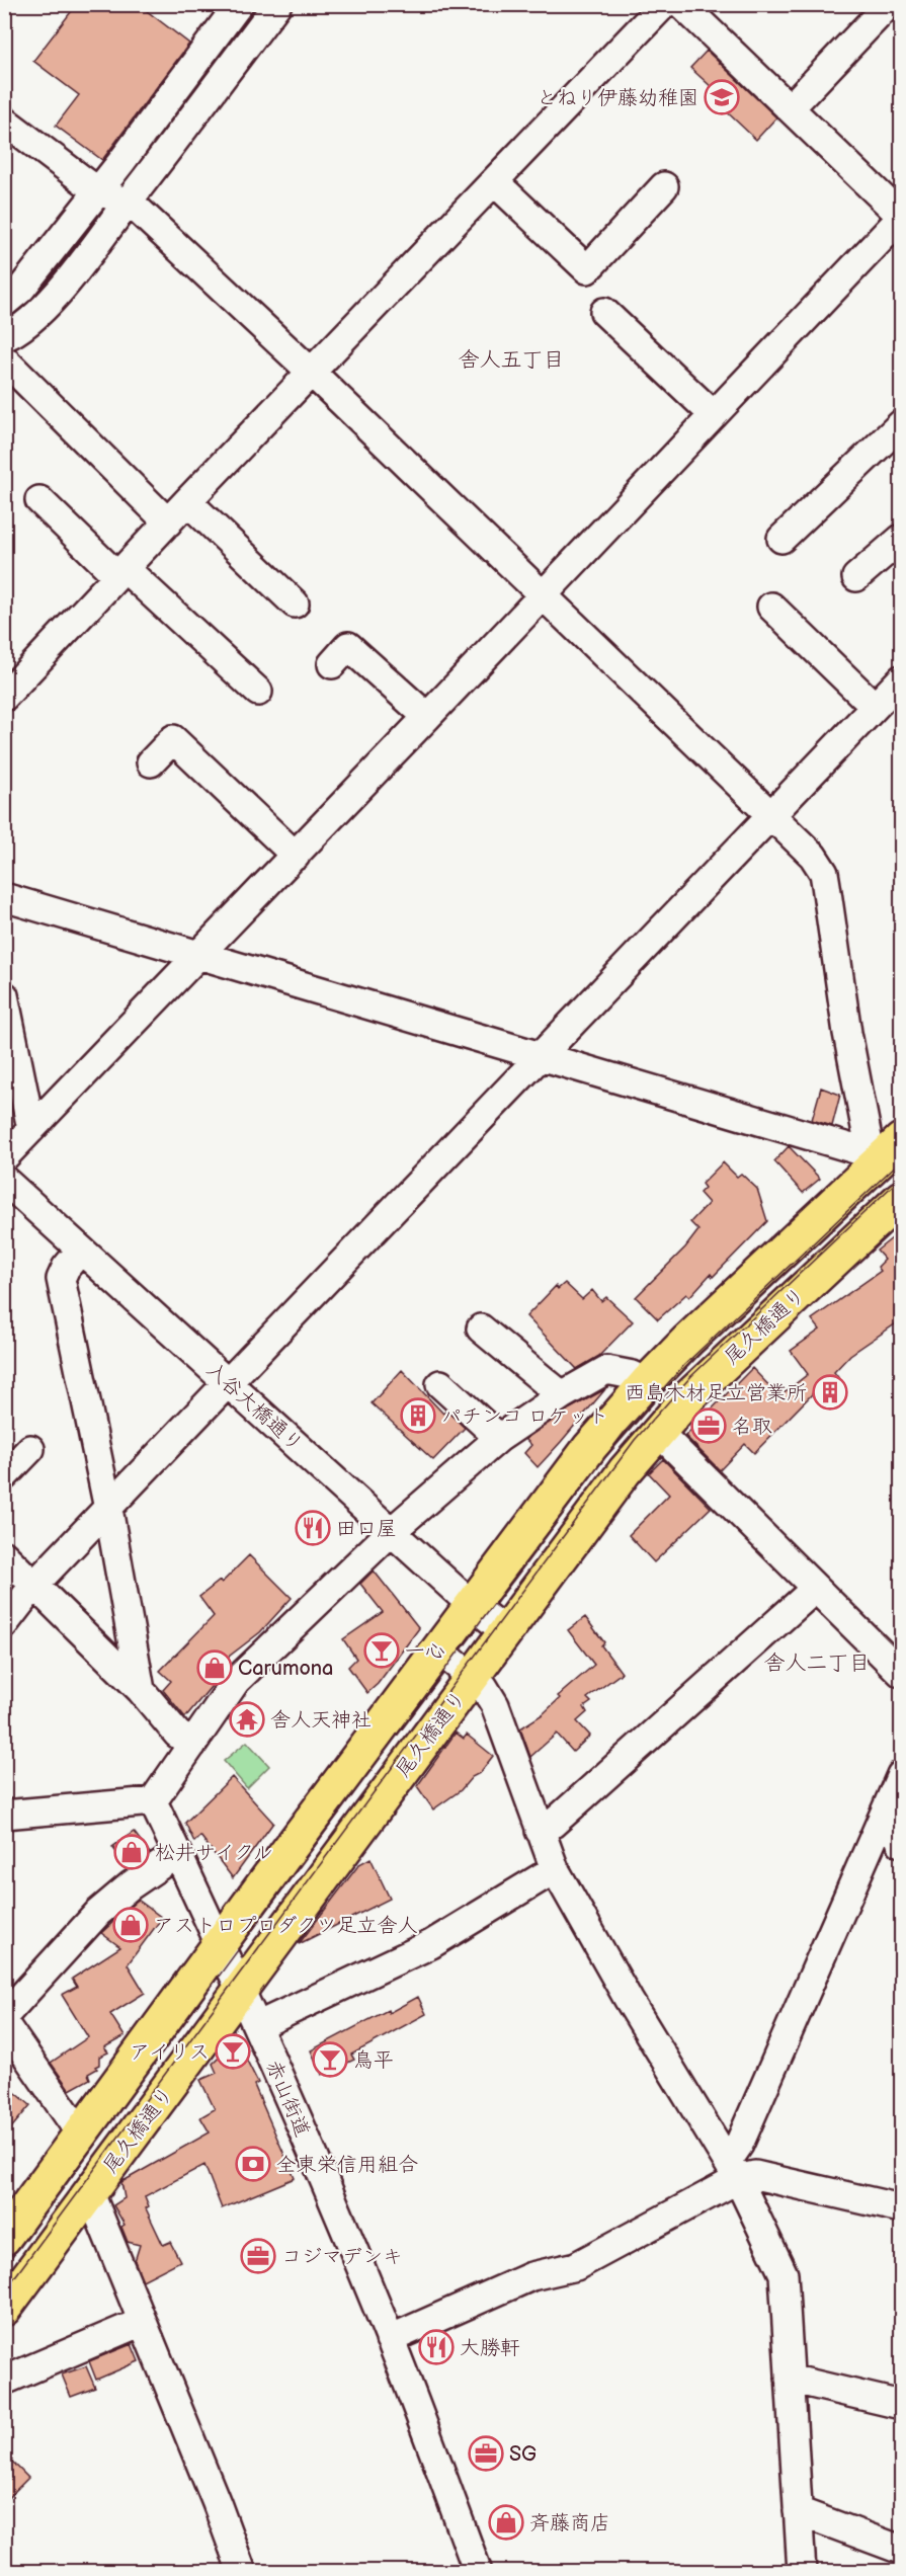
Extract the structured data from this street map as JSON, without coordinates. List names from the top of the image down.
{
  "streets": {
    "main road": ["尾久橋通り"],
    "street": ["入谷大橋通り", "赤山街道"]
  },
  "crossings": [
    ["尾久橋通り", "入谷大橋通り"],
    ["尾久橋通り", "赤山街道"]
  ],
  "districts": ["舎人五丁目", "舎人二丁目"],
  "places": {
    "school or university": ["とねり伊藤幼稚園"],
    "building": ["西島木材足立営業所", "パチンコ ロケット"],
    "office": ["名取", "コジマデンキ", "SG"],
    "restaurant": ["田口屋", "大勝軒"],
    "bar": ["一心", "アイリス", "鳥平"],
    "shop": [
      "Carumona",
      "松井サイクル",
      "アストロプロダクツ足立舎人",
      "斉藤商店"
    ],
    "temple": ["舎人天神社"],
    "bank": ["全東栄信用組合"]
  }
}
